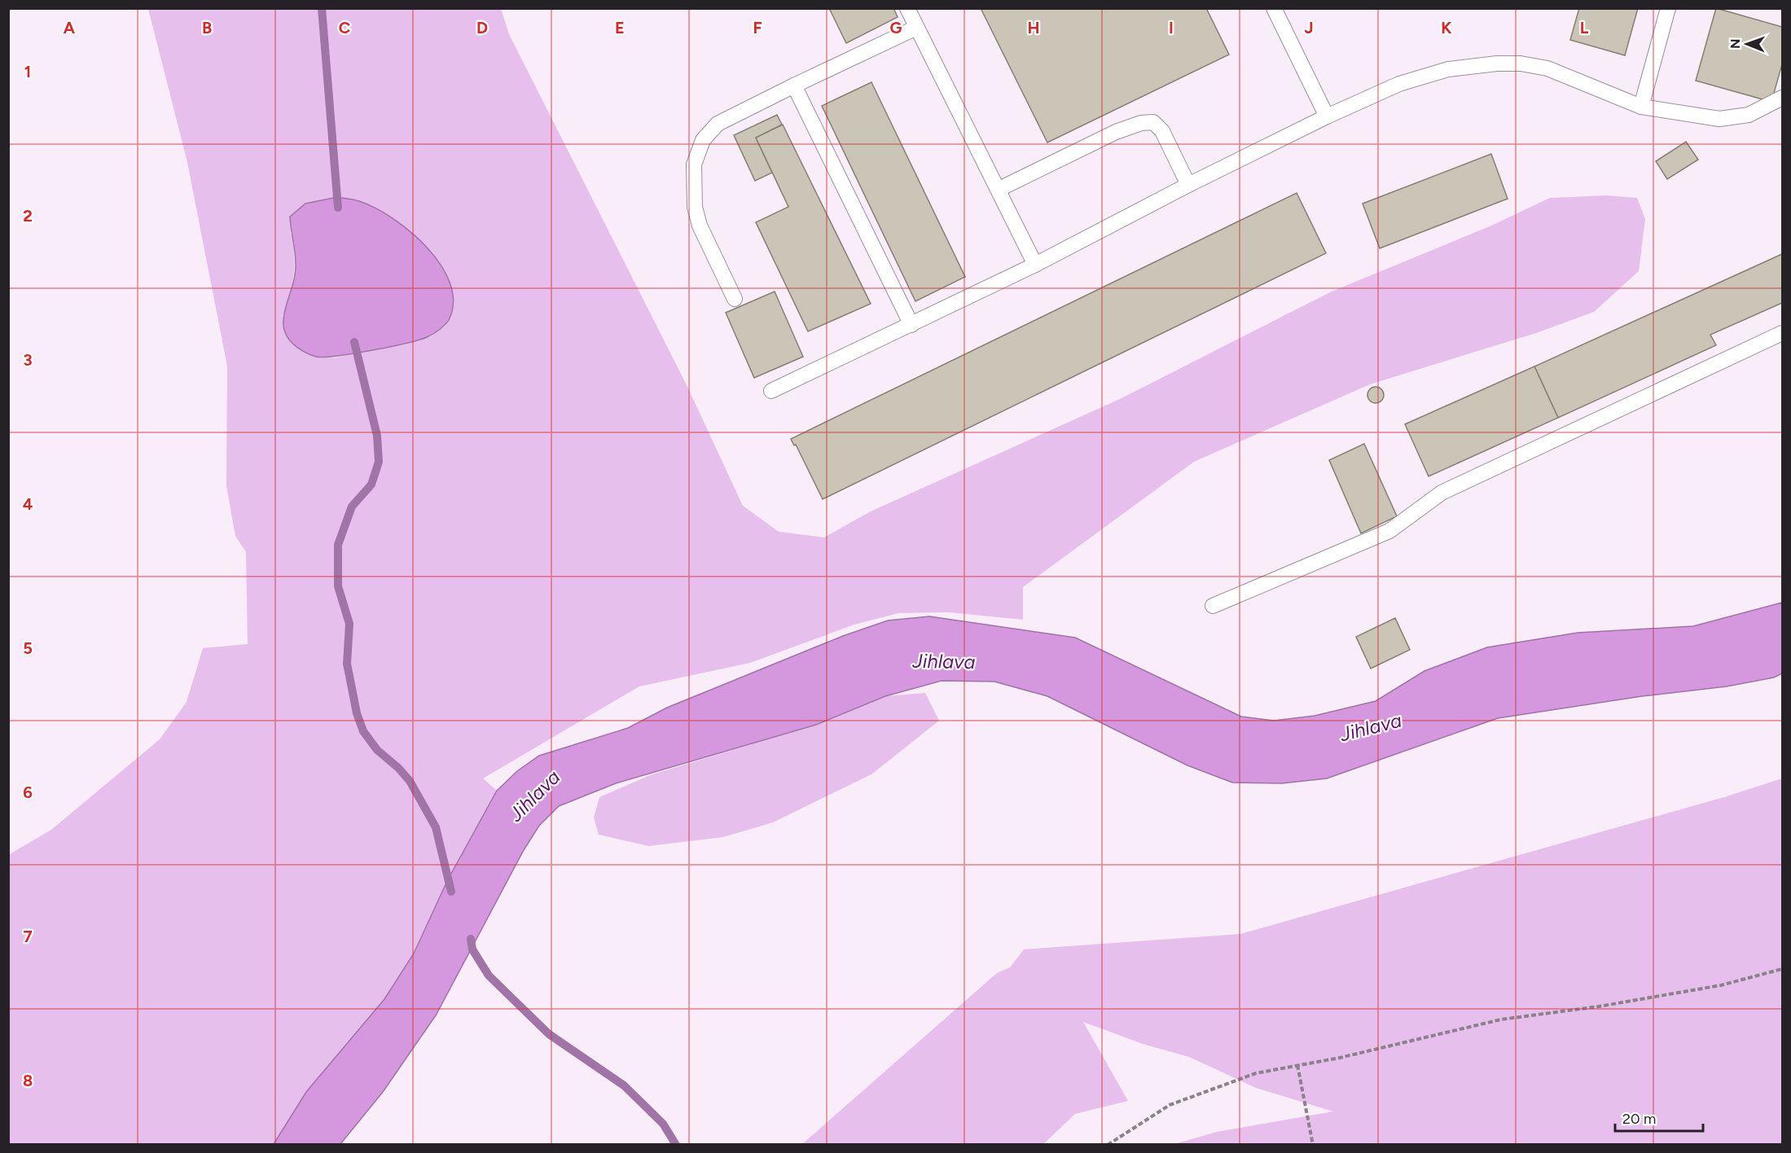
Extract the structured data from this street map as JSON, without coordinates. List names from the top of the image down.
{
  "water": ["Jihlava"],
  "scale_bar": "20 m",
  "north": "left",
  "grid": {
    "columns": [
      "A",
      "B",
      "C",
      "D",
      "E",
      "F",
      "G",
      "H",
      "I",
      "J",
      "K",
      "L"
    ],
    "rows": [
      "1",
      "2",
      "3",
      "4",
      "5",
      "6",
      "7",
      "8"
    ]
  }
}
